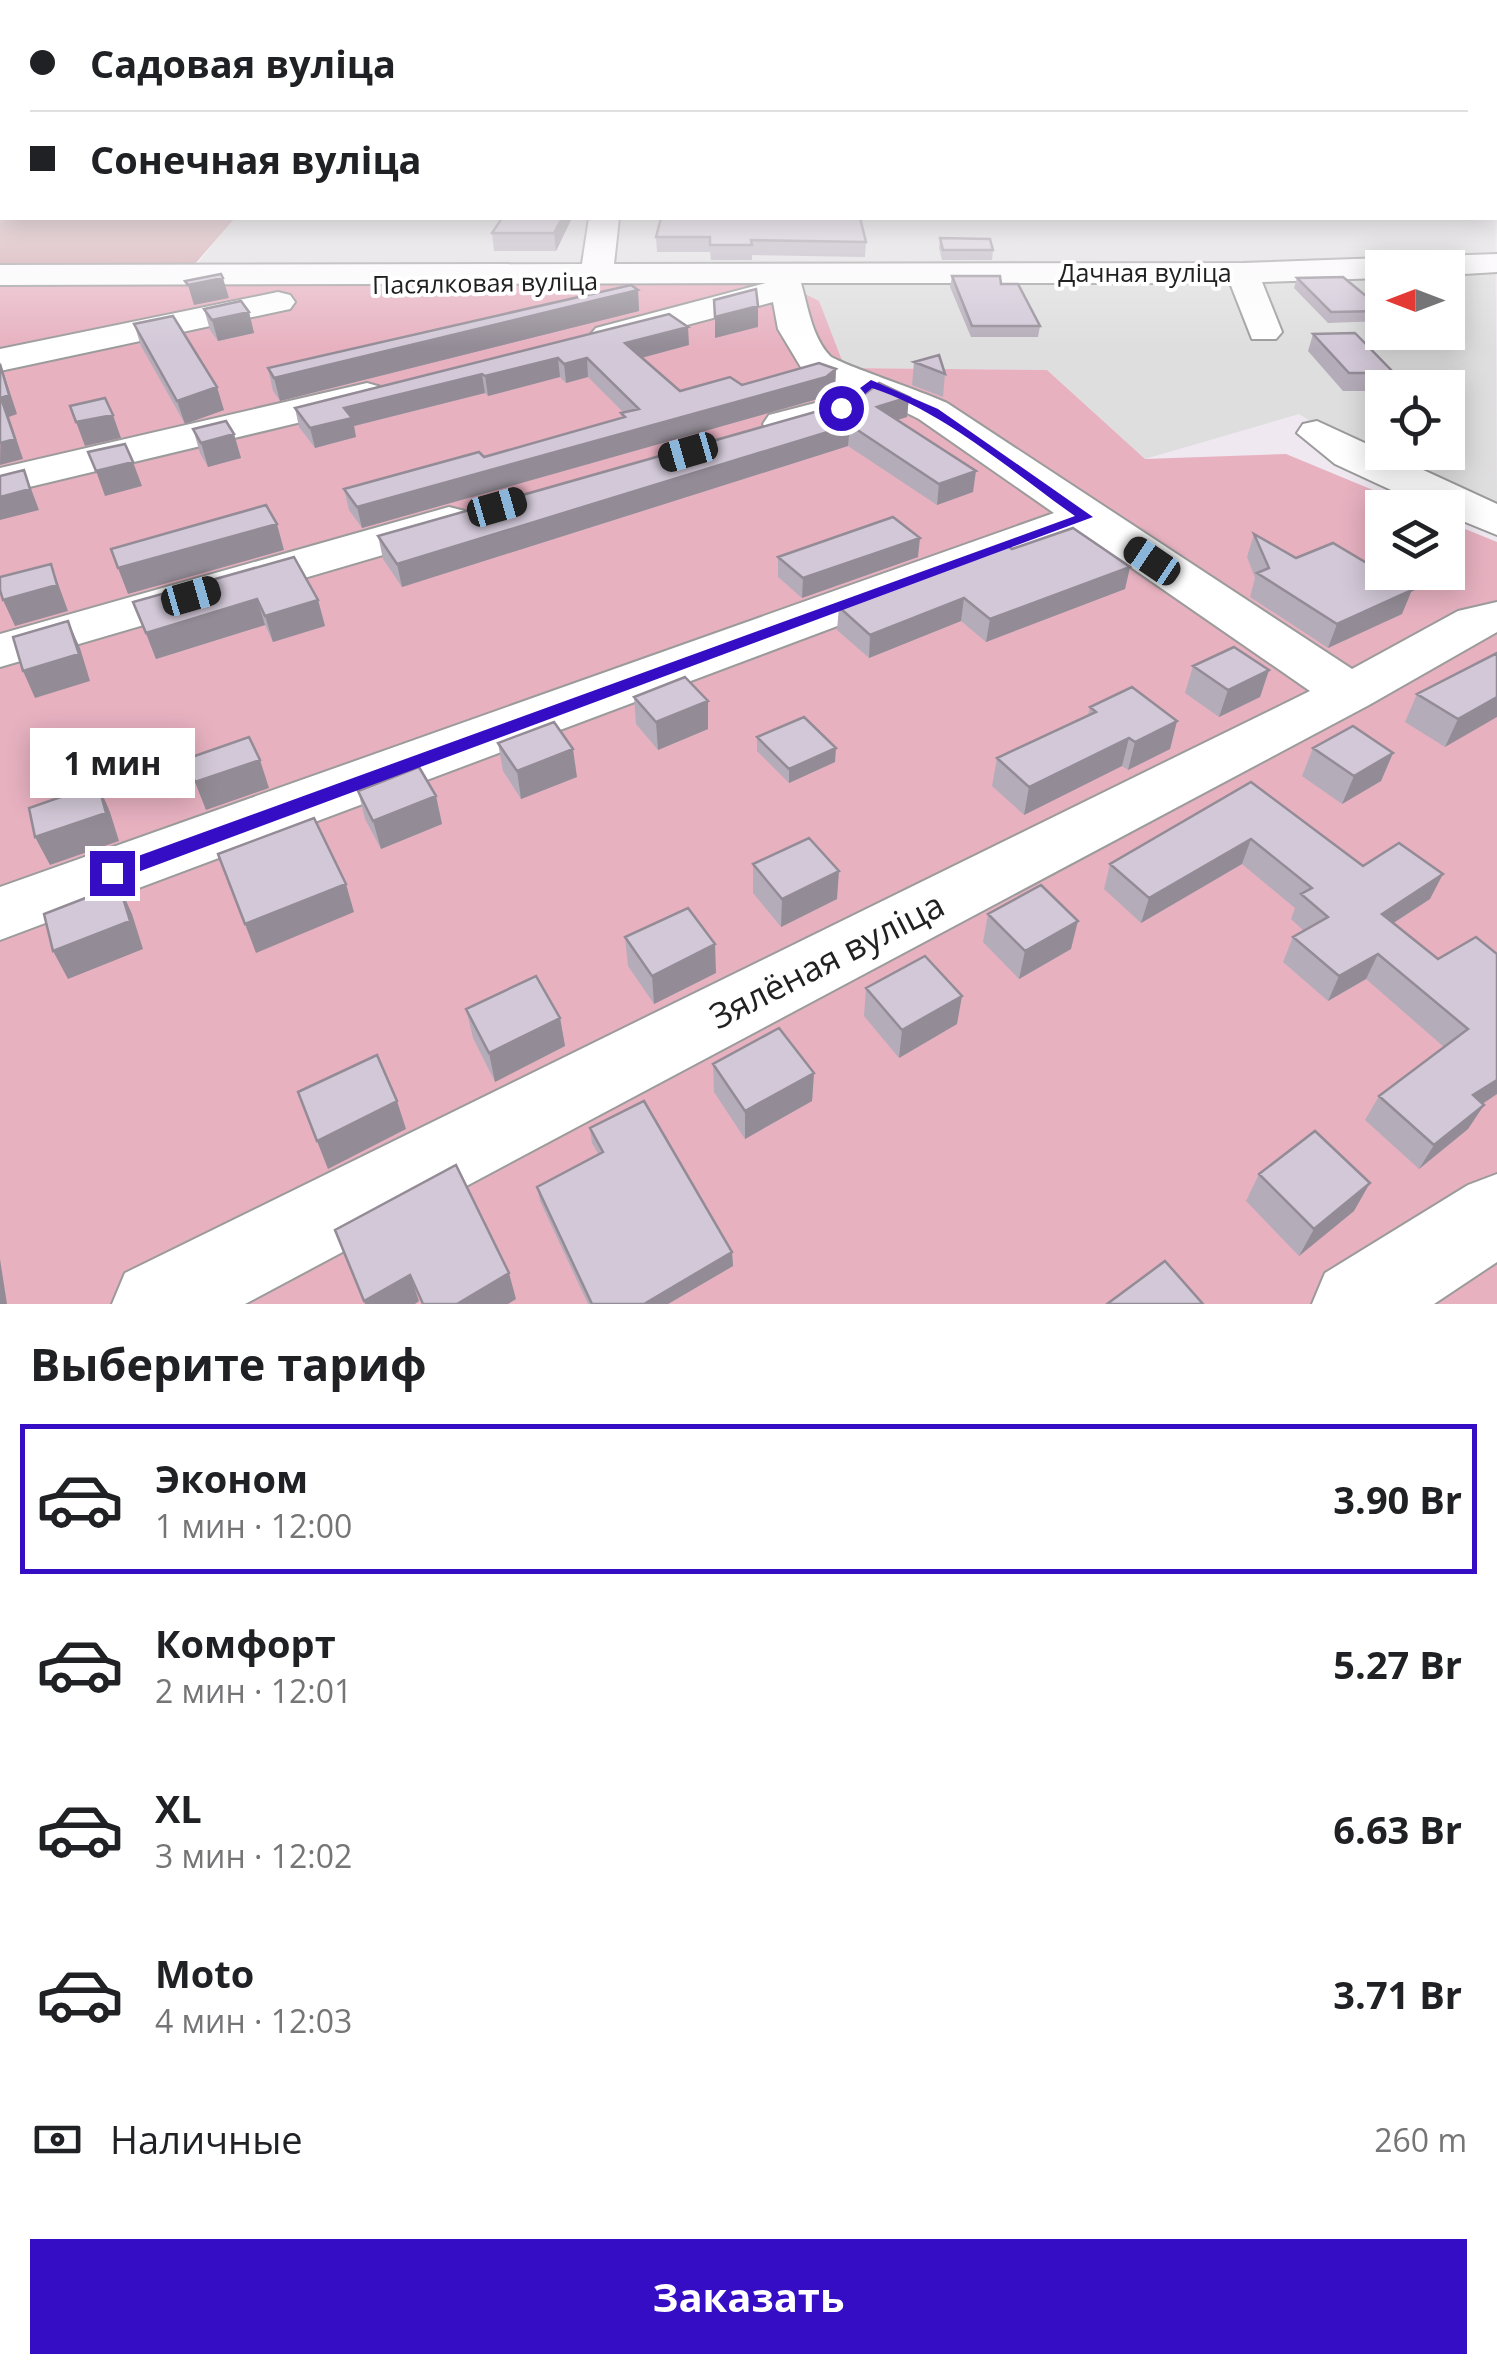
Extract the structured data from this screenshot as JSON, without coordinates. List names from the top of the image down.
{
  "streets": {
    "street": ["Дачная вуліца", "Пасялковая вуліца", "Зялёная вуліца"]
  },
  "north": "left",
  "page": {
    "banner": ["Садовая вуліца", "Сонечная вуліца"],
    "bubble": "1 мин",
    "heading": "Выберите тариф",
    "list": [
      {
        "name": "Эконом",
        "note": "1 мин · 12:00",
        "value": "3.90 Br"
      },
      {
        "name": "Комфорт",
        "note": "2 мин · 12:01",
        "value": "5.27 Br"
      },
      {
        "name": "XL",
        "note": "3 мин · 12:02",
        "value": "6.63 Br"
      },
      {
        "name": "Moto",
        "note": "4 мин · 12:03",
        "value": "3.71 Br"
      }
    ],
    "pay": ["Наличные", "260 m"],
    "buttons": "Заказать"
  }
}
